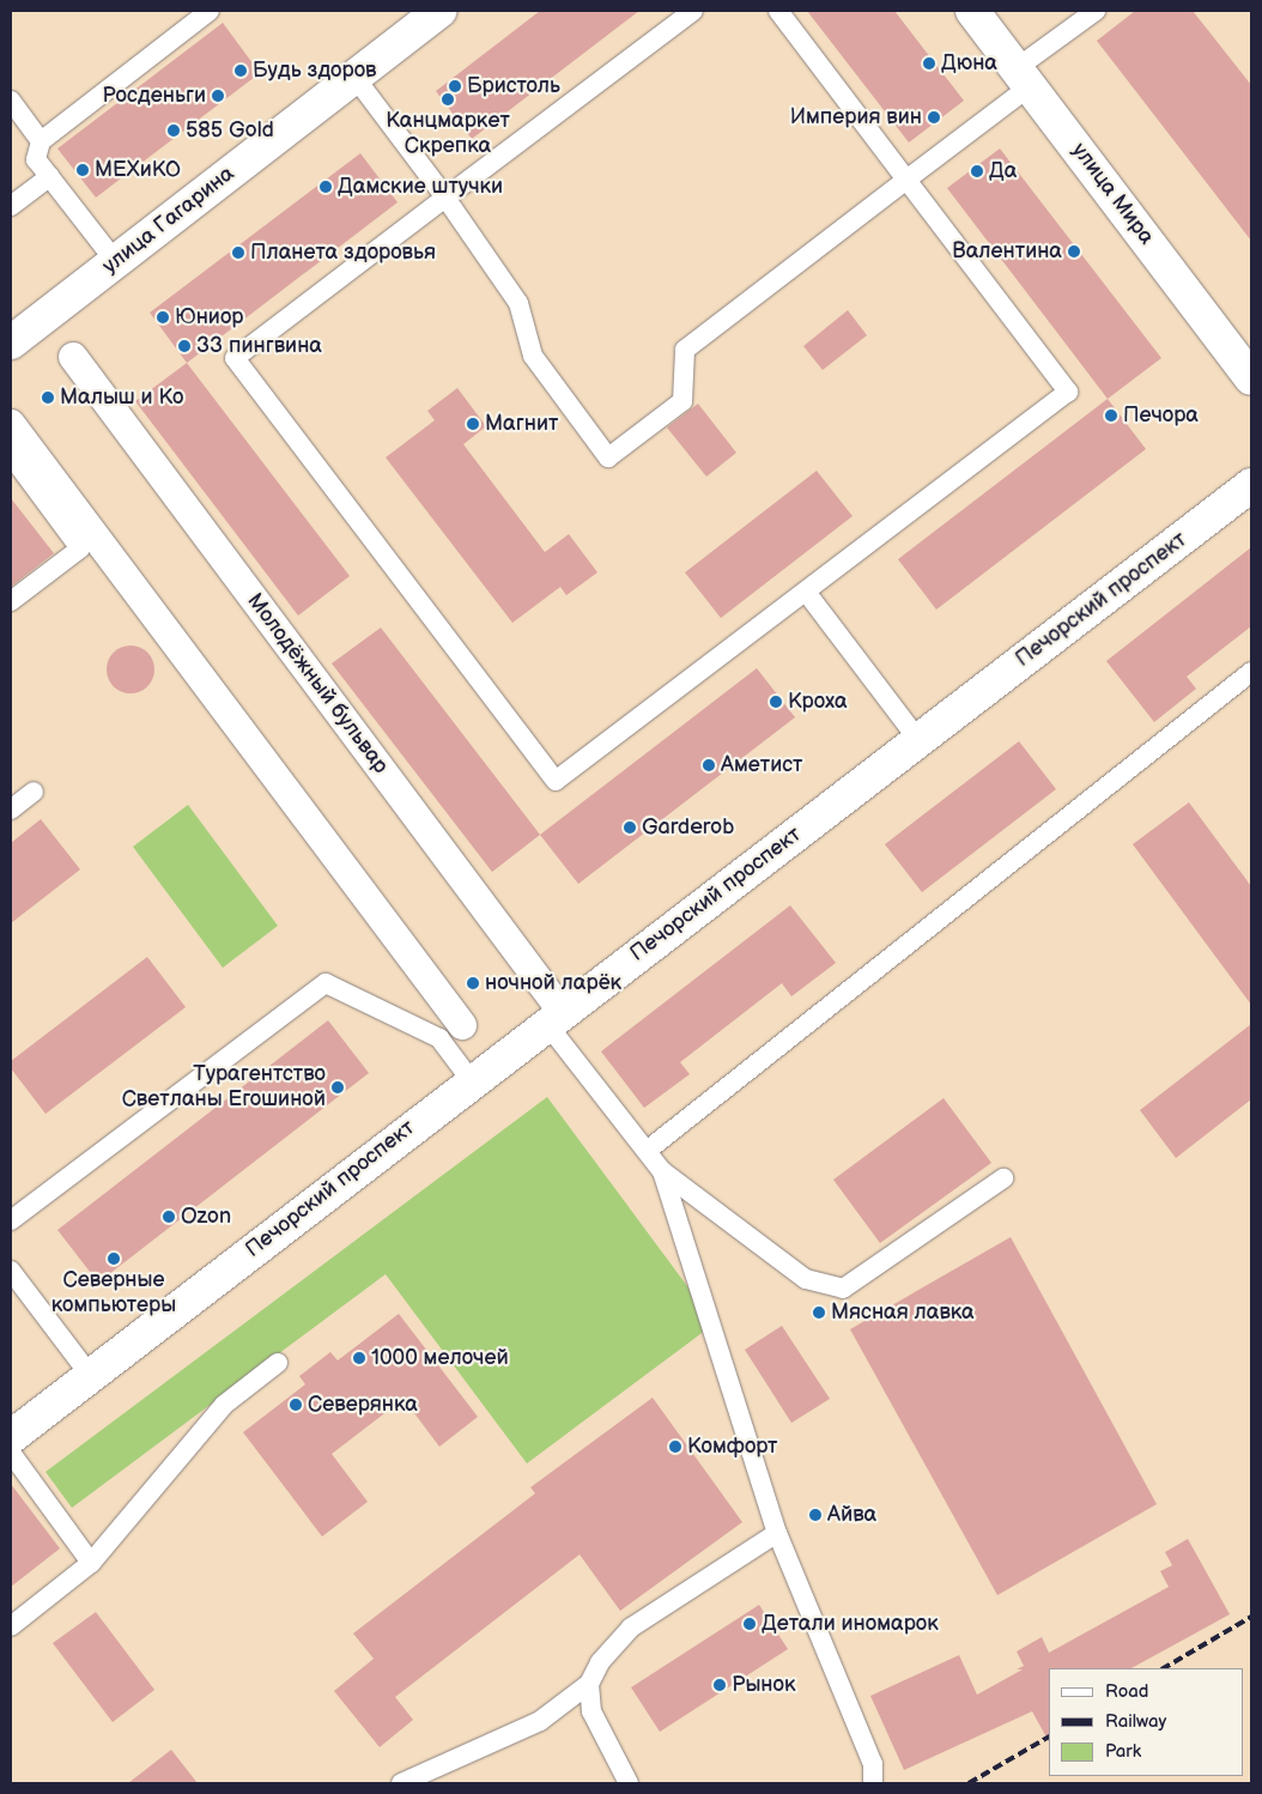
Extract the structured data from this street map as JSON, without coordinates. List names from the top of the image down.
{
  "streets": {
    "main road": ["улица Мира", "улица Гагарина", "Печорский проспект"],
    "street": ["Молодёжный бульвар"]
  },
  "crossings": [
    ["Печорский проспект", "Молодёжный бульвар"]
  ],
  "places": [
    "Дюна",
    "Будь здоров",
    "Бристоль",
    "Росденьги",
    "Канцмаркет Скрепка",
    "Империя вин",
    "585 Gold",
    "МЕХиКО",
    "Да",
    "Дамские штучки",
    "Валентина",
    "Планета здоровья",
    "Юниор",
    "33 пингвина",
    "Малыш и Ко",
    "Печора",
    "Магнит",
    "Кроха",
    "Аметист",
    "Garderob",
    "ночной ларёк",
    "Турагентство Светланы Егошиной",
    "Ozon",
    "Северные компьютеры",
    "Мясная лавка",
    "1000 мелочей",
    "Северянка",
    "Комфорт",
    "Айва",
    "Детали иномарок",
    "Рынок"
  ],
  "legend": ["Road", "Railway", "Park"]
}
